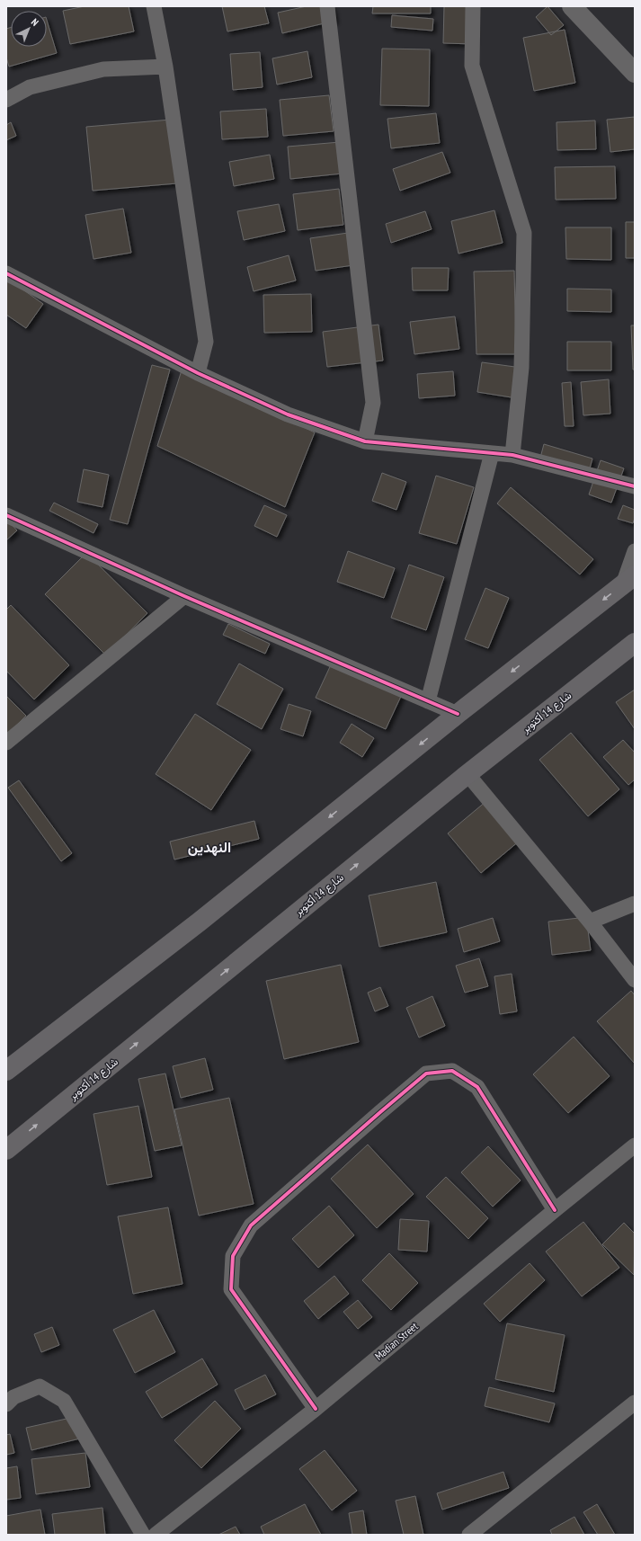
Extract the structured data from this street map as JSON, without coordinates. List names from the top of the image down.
{
  "streets": {
    "main road": ["شارع 14 أكتوبر"],
    "street": ["Madian Street"]
  },
  "districts": ["النهدين"],
  "north": "top right"
}
